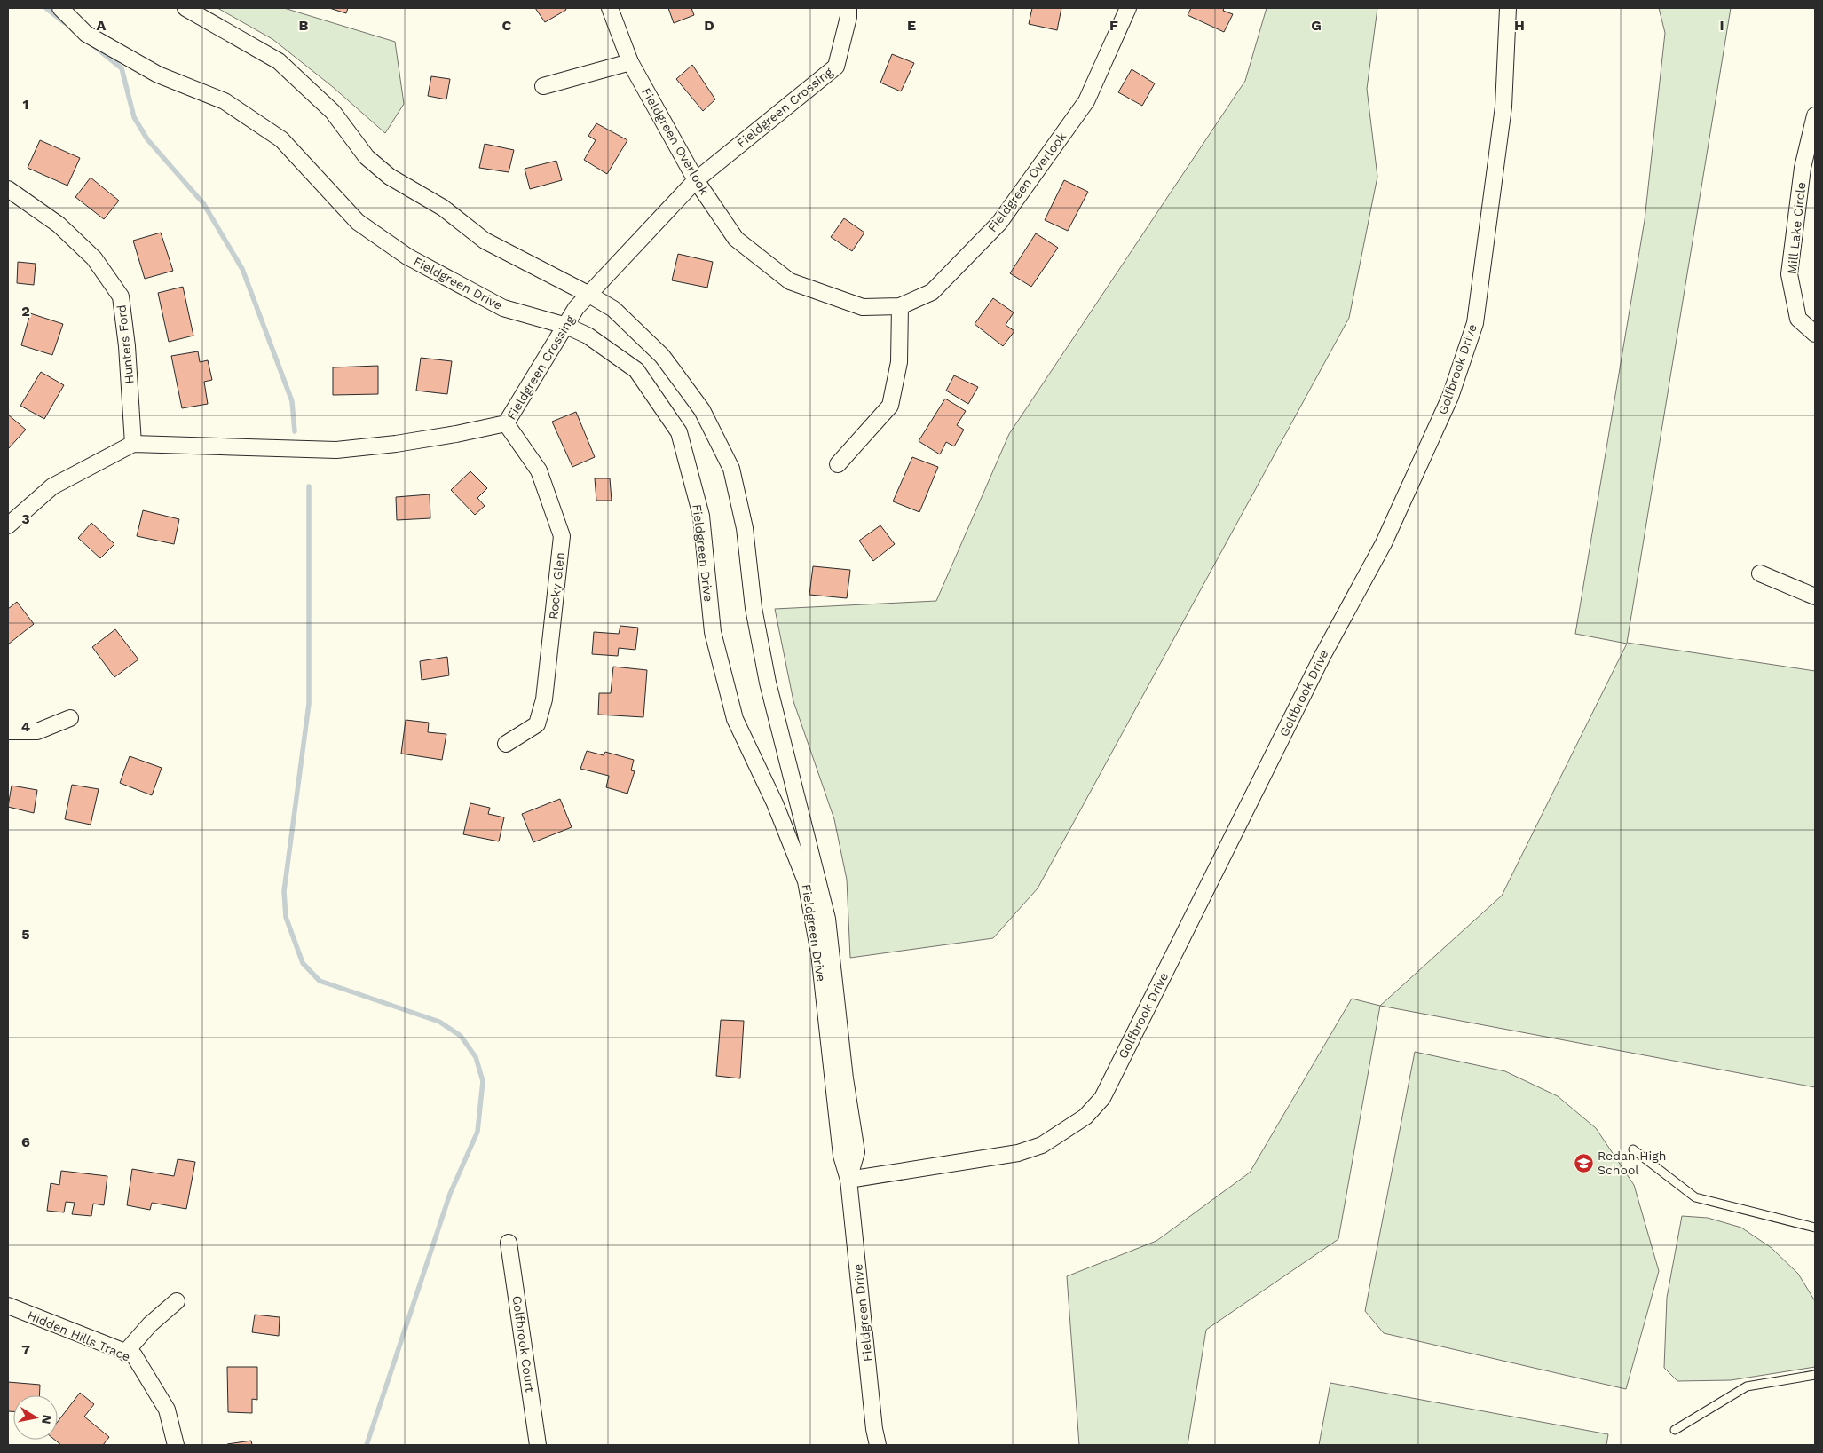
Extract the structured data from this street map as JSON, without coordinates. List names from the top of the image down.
{
  "streets": {
    "street": [
      "Fieldgreen Crossing",
      "Fieldgreen Overlook",
      "Mill Lake Circle",
      "Fieldgreen Drive",
      "Hunters Ford",
      "Golfbrook Drive",
      "Rocky Glen",
      "Hidden Hills Trace",
      "Golfbrook Court"
    ]
  },
  "crossings": [
    ["Fieldgreen Crossing", "Fieldgreen Overlook"],
    ["Fieldgreen Crossing", "Fieldgreen Drive"],
    ["Fieldgreen Crossing", "Hunters Ford"],
    ["Fieldgreen Crossing", "Rocky Glen"],
    ["Fieldgreen Drive", "Golfbrook Drive"]
  ],
  "places": {
    "school or university": ["Redan High School"]
  },
  "north": "right",
  "grid": {
    "columns": [
      "A",
      "B",
      "C",
      "D",
      "E",
      "F",
      "G",
      "H",
      "I"
    ],
    "rows": [
      "1",
      "2",
      "3",
      "4",
      "5",
      "6",
      "7"
    ]
  }
}
